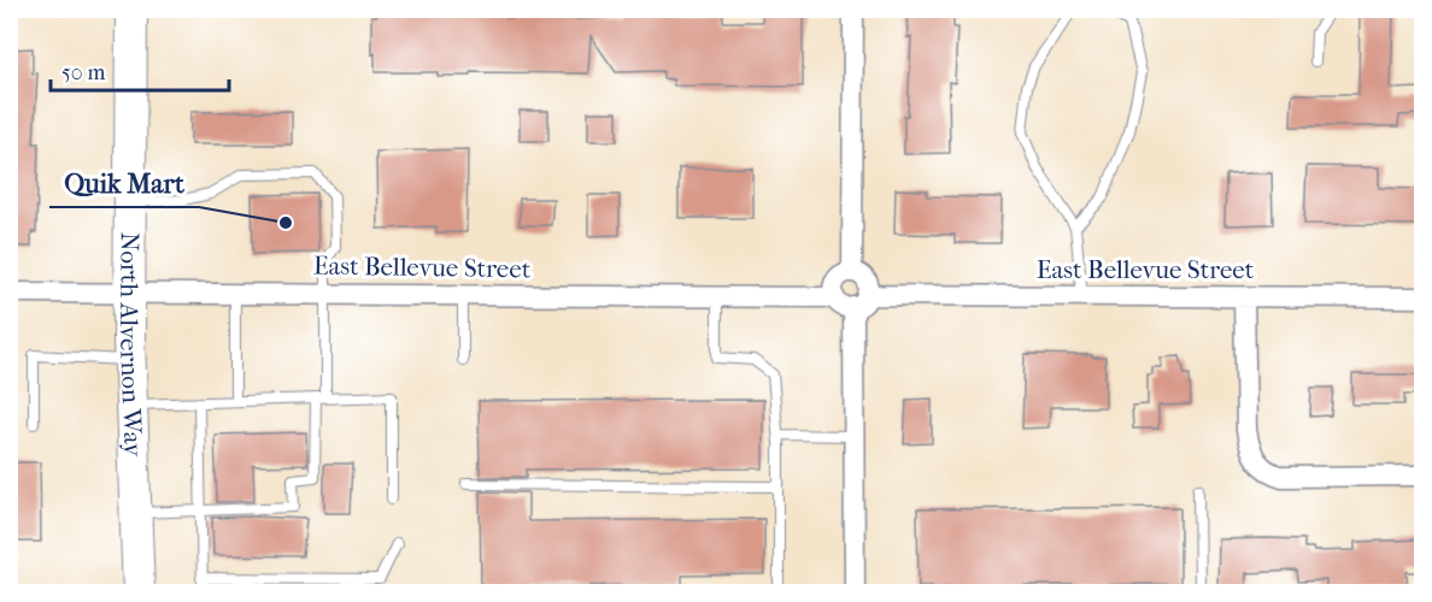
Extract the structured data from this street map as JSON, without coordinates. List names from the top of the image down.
{
  "streets": {
    "main road": ["North Alvernon Way"],
    "street": ["East Bellevue Street"]
  },
  "crossings": [
    ["East Bellevue Street", "North Alvernon Way"]
  ],
  "places": ["Quik Mart"],
  "scale_bar": "50 m"
}
